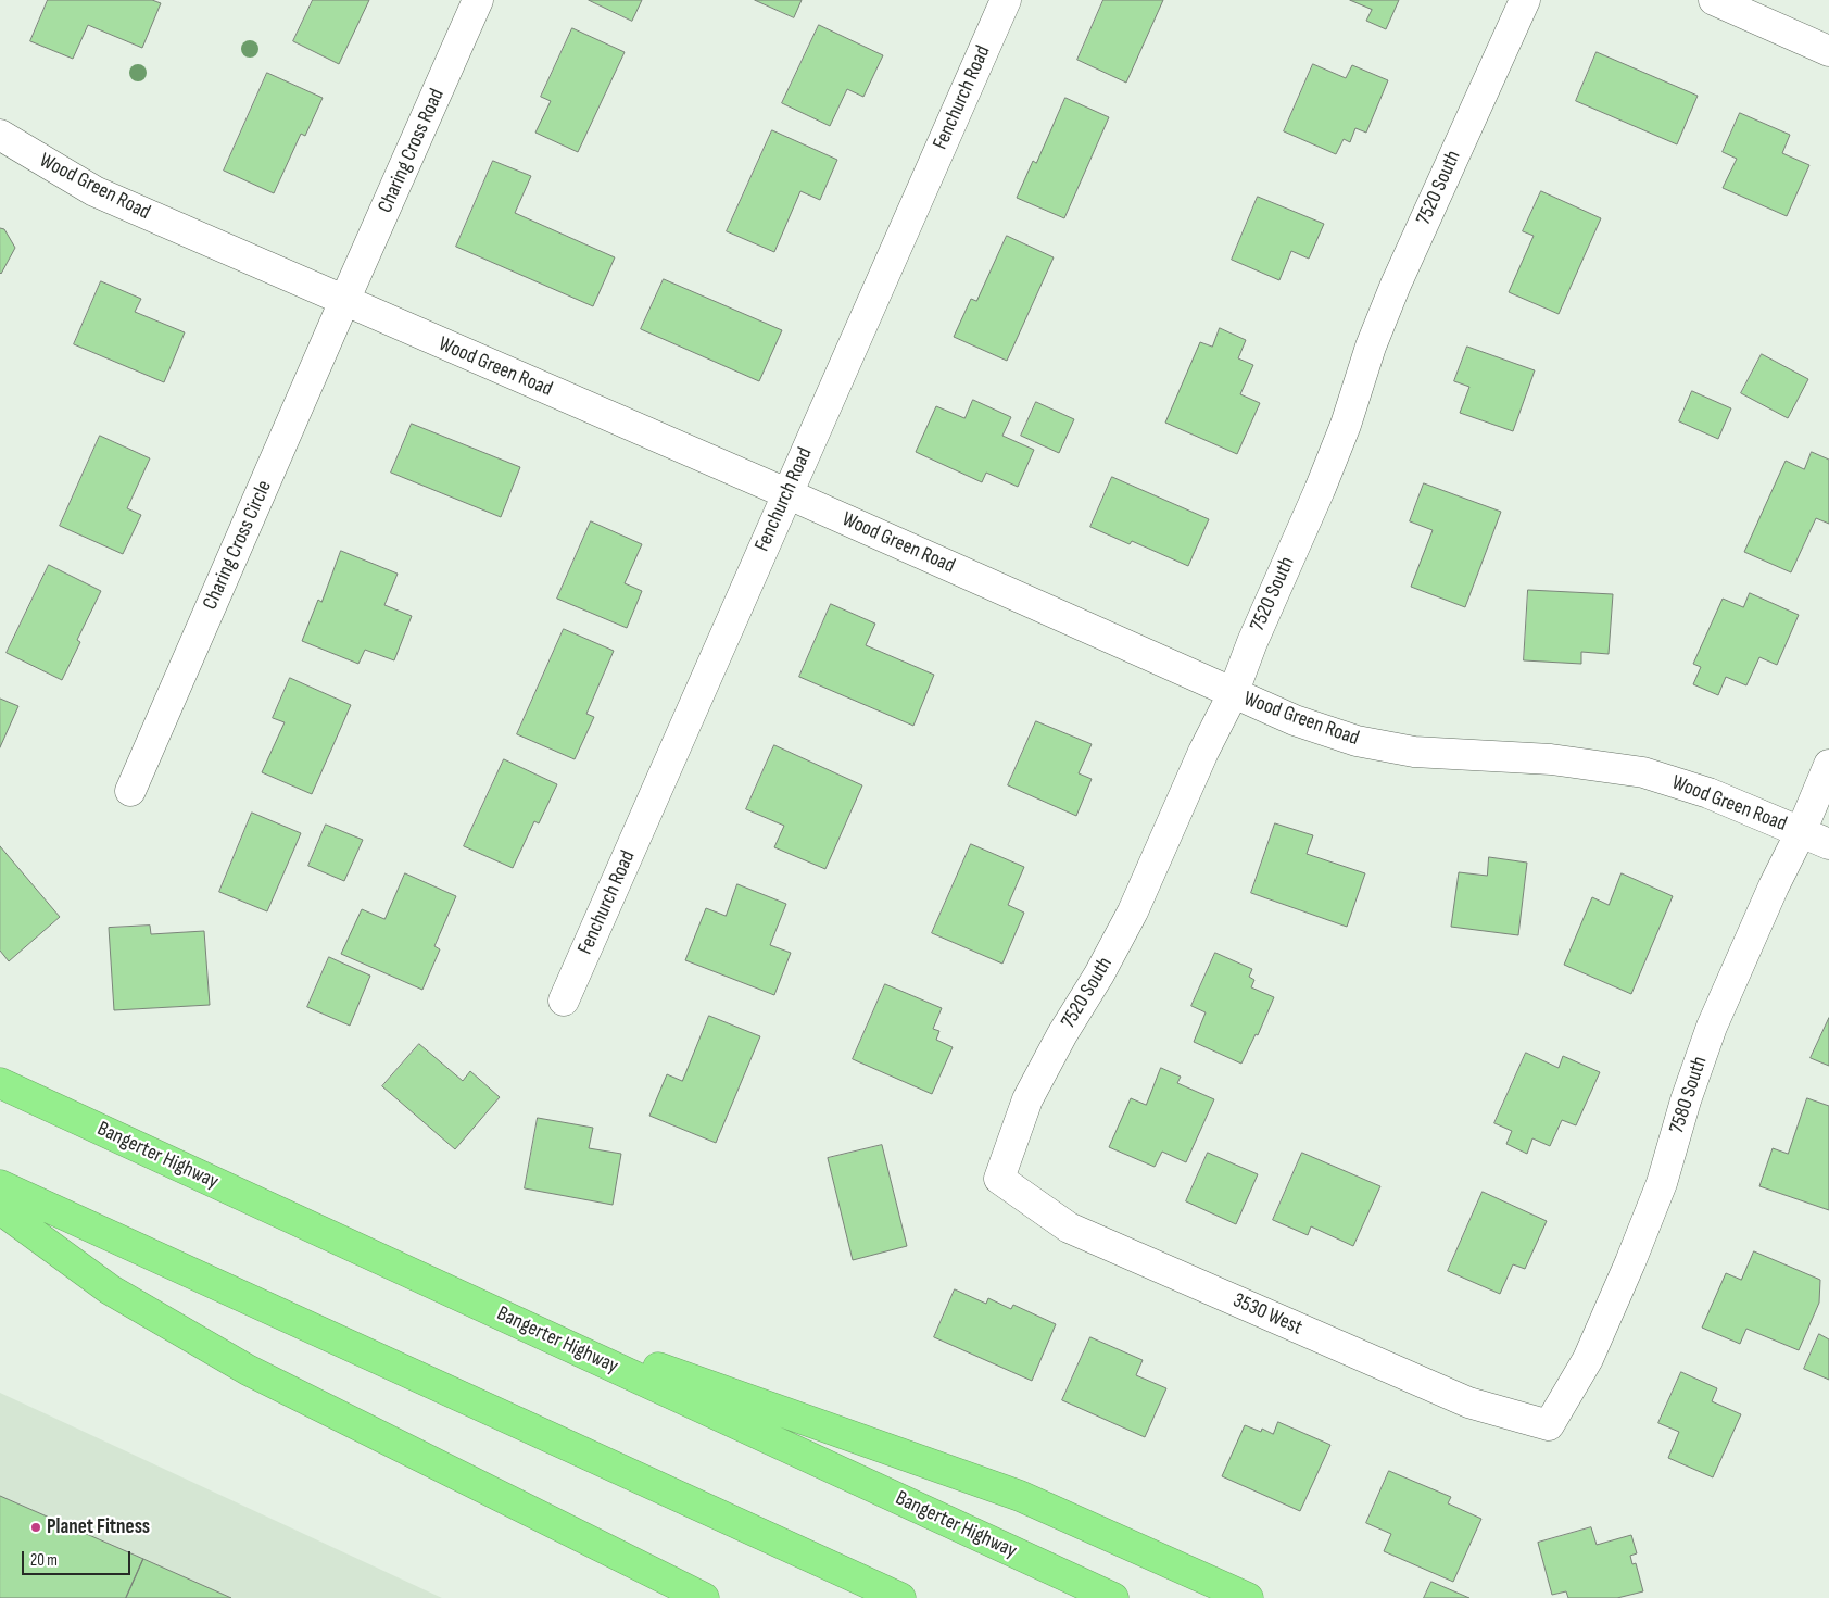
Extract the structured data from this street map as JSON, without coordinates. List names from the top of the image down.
{
  "streets": {
    "highway": ["Bangerter Highway"],
    "street": [
      "Fenchurch Road",
      "Charing Cross Road",
      "Wood Green Road",
      "7520 South",
      "Charing Cross Circle",
      "7580 South",
      "3530 West"
    ]
  },
  "crossings": [
    ["Fenchurch Road", "Wood Green Road"],
    ["Charing Cross Road", "Wood Green Road"],
    ["Charing Cross Road", "Charing Cross Circle"],
    ["Wood Green Road", "7520 South"],
    ["Wood Green Road", "Charing Cross Circle"],
    ["Wood Green Road", "7580 South"],
    ["7520 South", "3530 West"],
    ["7580 South", "3530 West"]
  ],
  "places": ["Planet Fitness"],
  "scale_bar": "20 m"
}
